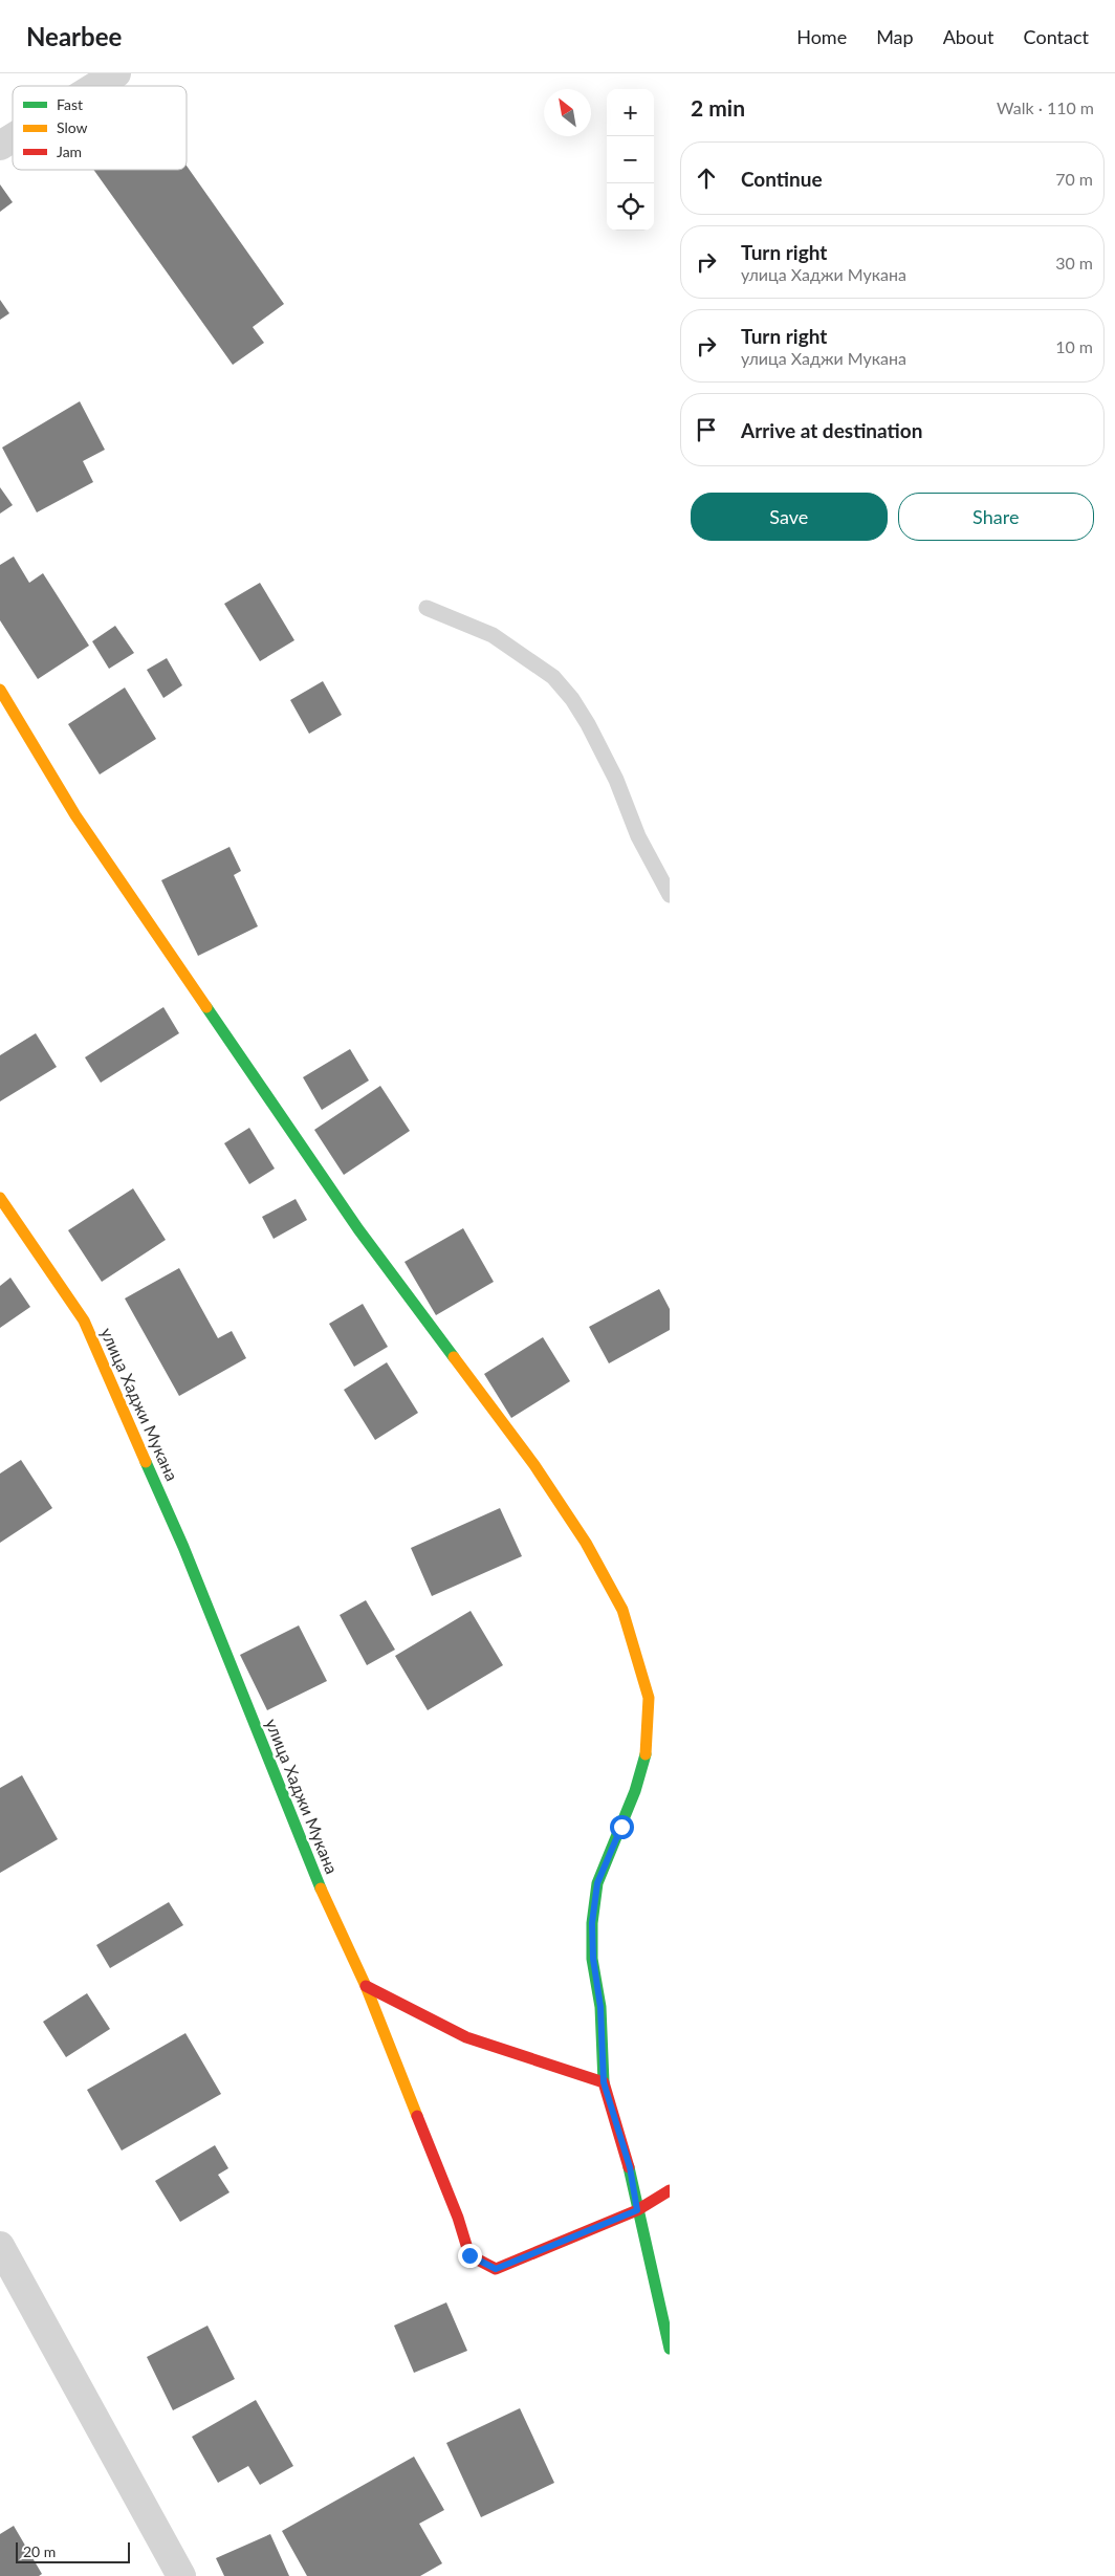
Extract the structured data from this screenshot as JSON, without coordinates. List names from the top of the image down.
{
  "streets": {
    "street": ["улица Хаджи Мукана"]
  },
  "legend": ["Fast", "Slow", "Jam"],
  "scale_bar": "20 m",
  "north": "top left",
  "page": {
    "header": "Nearbee",
    "nav": [
      "Home",
      "Map",
      "About",
      "Contact"
    ],
    "heading": ["2 min", "Walk · 110 m"],
    "map_buttons": ["+", "−"],
    "list": [
      ["Continue", "70 m"],
      ["Turn right", "улица Хаджи Мукана", "30 m"],
      ["Turn right", "улица Хаджи Мукана", "10 m"],
      "Arrive at destination"
    ],
    "buttons": ["Save", "Share"],
    "scale": "20 m"
  }
}
